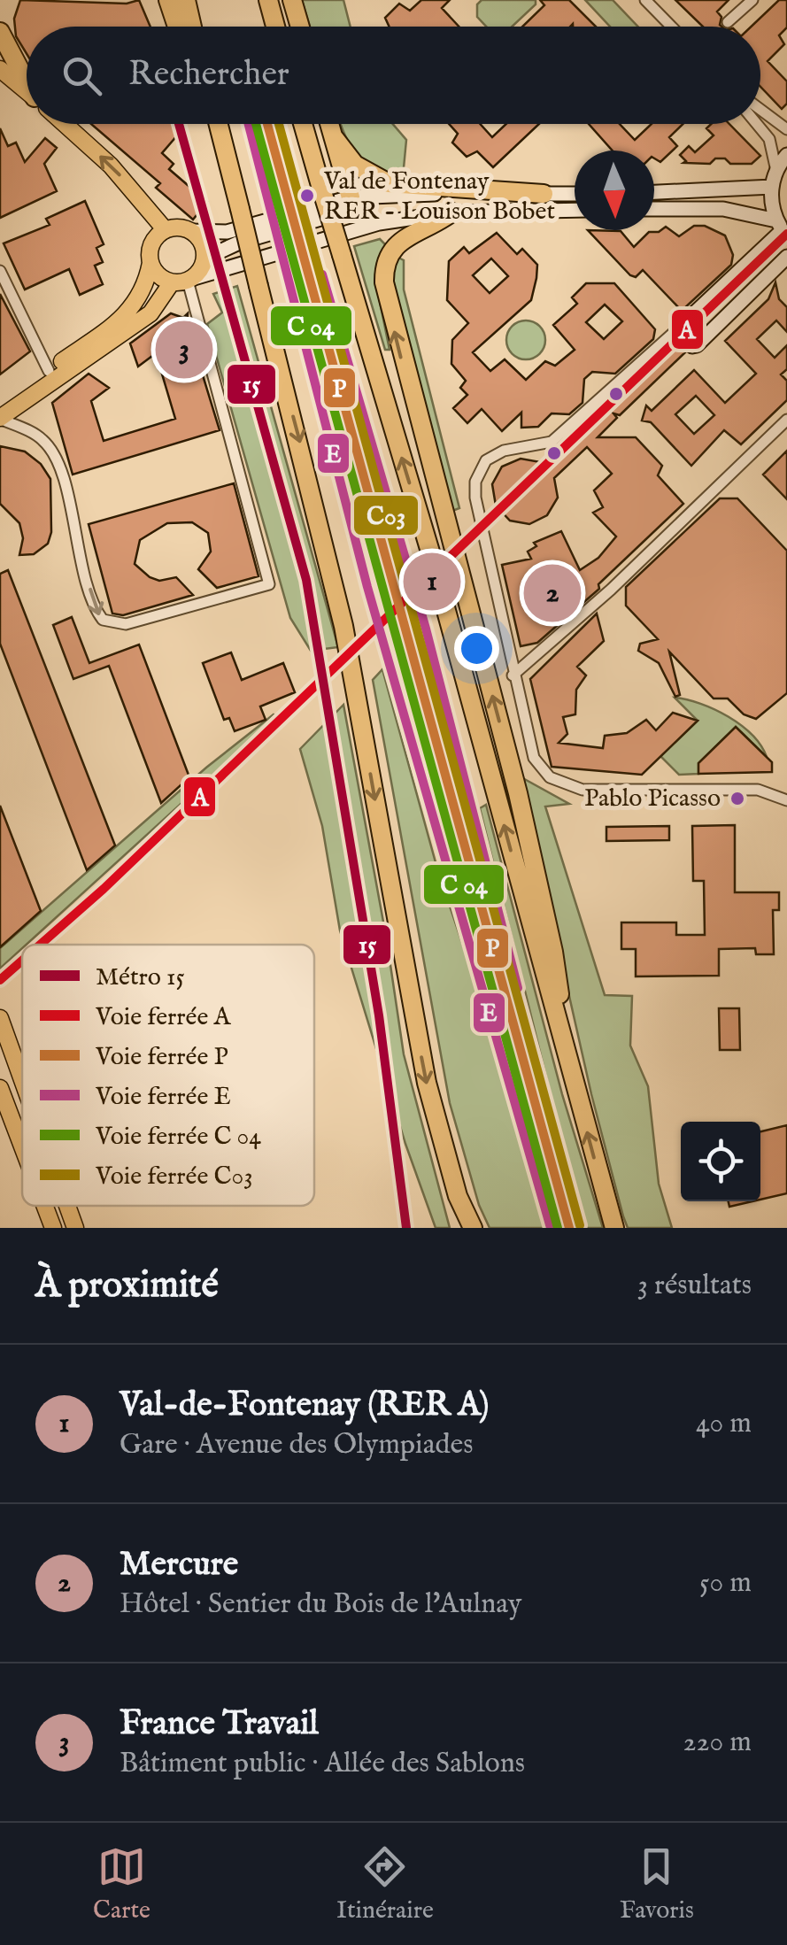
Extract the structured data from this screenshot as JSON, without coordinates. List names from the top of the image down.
{
  "places": ["Val de Fontenay RER - Louison Bobet", "Pablo Picasso"],
  "lines": [
    "metro line 15",
    "rail line P",
    "rail line E",
    "rail line C03",
    "rail line A"
  ],
  "legend": [
    "Métro 15",
    "Voie ferrée A",
    "Voie ferrée P",
    "Voie ferrée E",
    "Voie ferrée C 04",
    "Voie ferrée C03"
  ],
  "north": "bottom",
  "page": {
    "search": "Rechercher",
    "pins": ["3", "1", "2"],
    "heading": ["À proximité", "3 résultats"],
    "list": [
      {
        "mark": "1",
        "name": "Val-de-Fontenay (RER A)",
        "note": "Gare · Avenue des Olympiades",
        "value": "40 m"
      },
      {
        "mark": "2",
        "name": "Mercure",
        "note": "Hôtel · Sentier du Bois de l'Aulnay",
        "value": "50 m"
      },
      {
        "mark": "3",
        "name": "France Travail",
        "note": "Bâtiment public · Allée des Sablons",
        "value": "220 m"
      }
    ],
    "nav": ["Carte", "Itinéraire", "Favoris"]
  }
}
